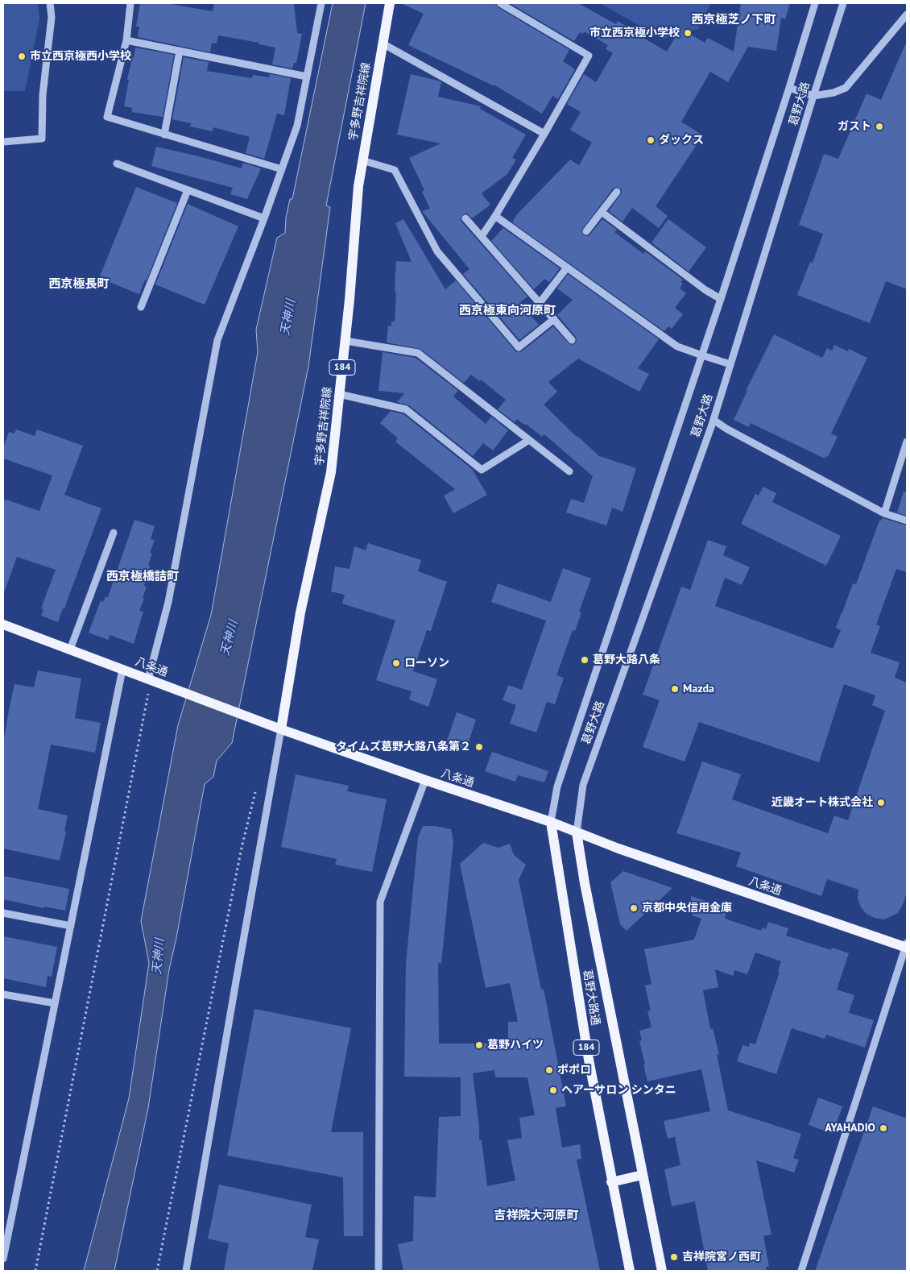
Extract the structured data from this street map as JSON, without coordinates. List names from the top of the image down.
{
  "streets": {
    "main road": [
      "宇多野吉祥院線",
      "184",
      "八条通",
      "葛野大路通"
    ],
    "street": ["葛野大路"]
  },
  "crossings": [
    ["宇多野吉祥院線", "八条通"],
    ["葛野大路", "八条通"],
    ["葛野大路", "葛野大路通"],
    ["八条通", "葛野大路通"]
  ],
  "districts": [
    "西京極芝ノ下町",
    "西京極長町",
    "西京極東向河原町",
    "西京極橋詰町",
    "吉祥院大河原町"
  ],
  "water": ["天神川"],
  "places": [
    "市立西京極小学校",
    "市立西京極西小学校",
    "ガスト",
    "ダックス",
    "葛野大路八条",
    "ローソン",
    "Mazda",
    "タイムズ葛野大路八条第２",
    "近畿オート株式会社",
    "京都中央信用金庫",
    "葛野ハイツ",
    "ポポロ",
    "ヘアーサロン シンタニ",
    "AYAHADIO",
    "吉祥院宮ノ西町"
  ]
}
